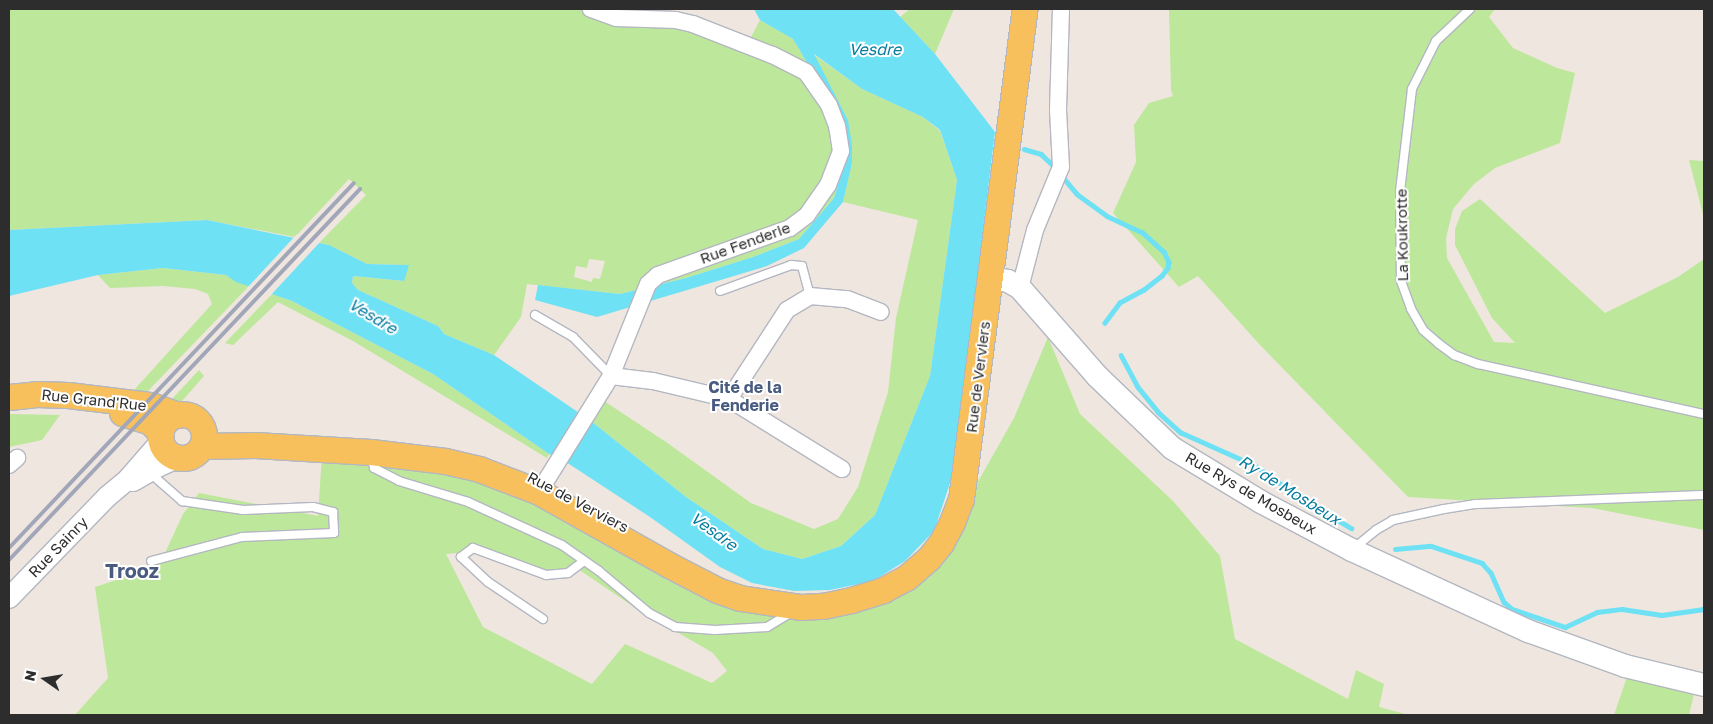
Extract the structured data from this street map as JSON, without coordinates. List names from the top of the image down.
{
  "streets": {
    "main road": ["Rue de Verviers", "Rue Grand'Rue", "Rue Rys de Mosbeux"],
    "street": ["Rue Fenderie", "Rue Sainry"],
    "lane": ["La Koukrotte"]
  },
  "crossings": [
    ["Rue Fenderie", "Rue de Verviers"],
    ["Rue de Verviers", "Rue Grand'Rue"],
    ["Rue de Verviers", "Rue Rys de Mosbeux"],
    ["Rue de Verviers", "Rue Sainry"],
    ["Rue Grand'Rue", "Rue Sainry"]
  ],
  "districts": ["Cité de la Fenderie", "Trooz"],
  "water": ["Vesdre", "Ry de Mosbeux"],
  "north": "left"
}
